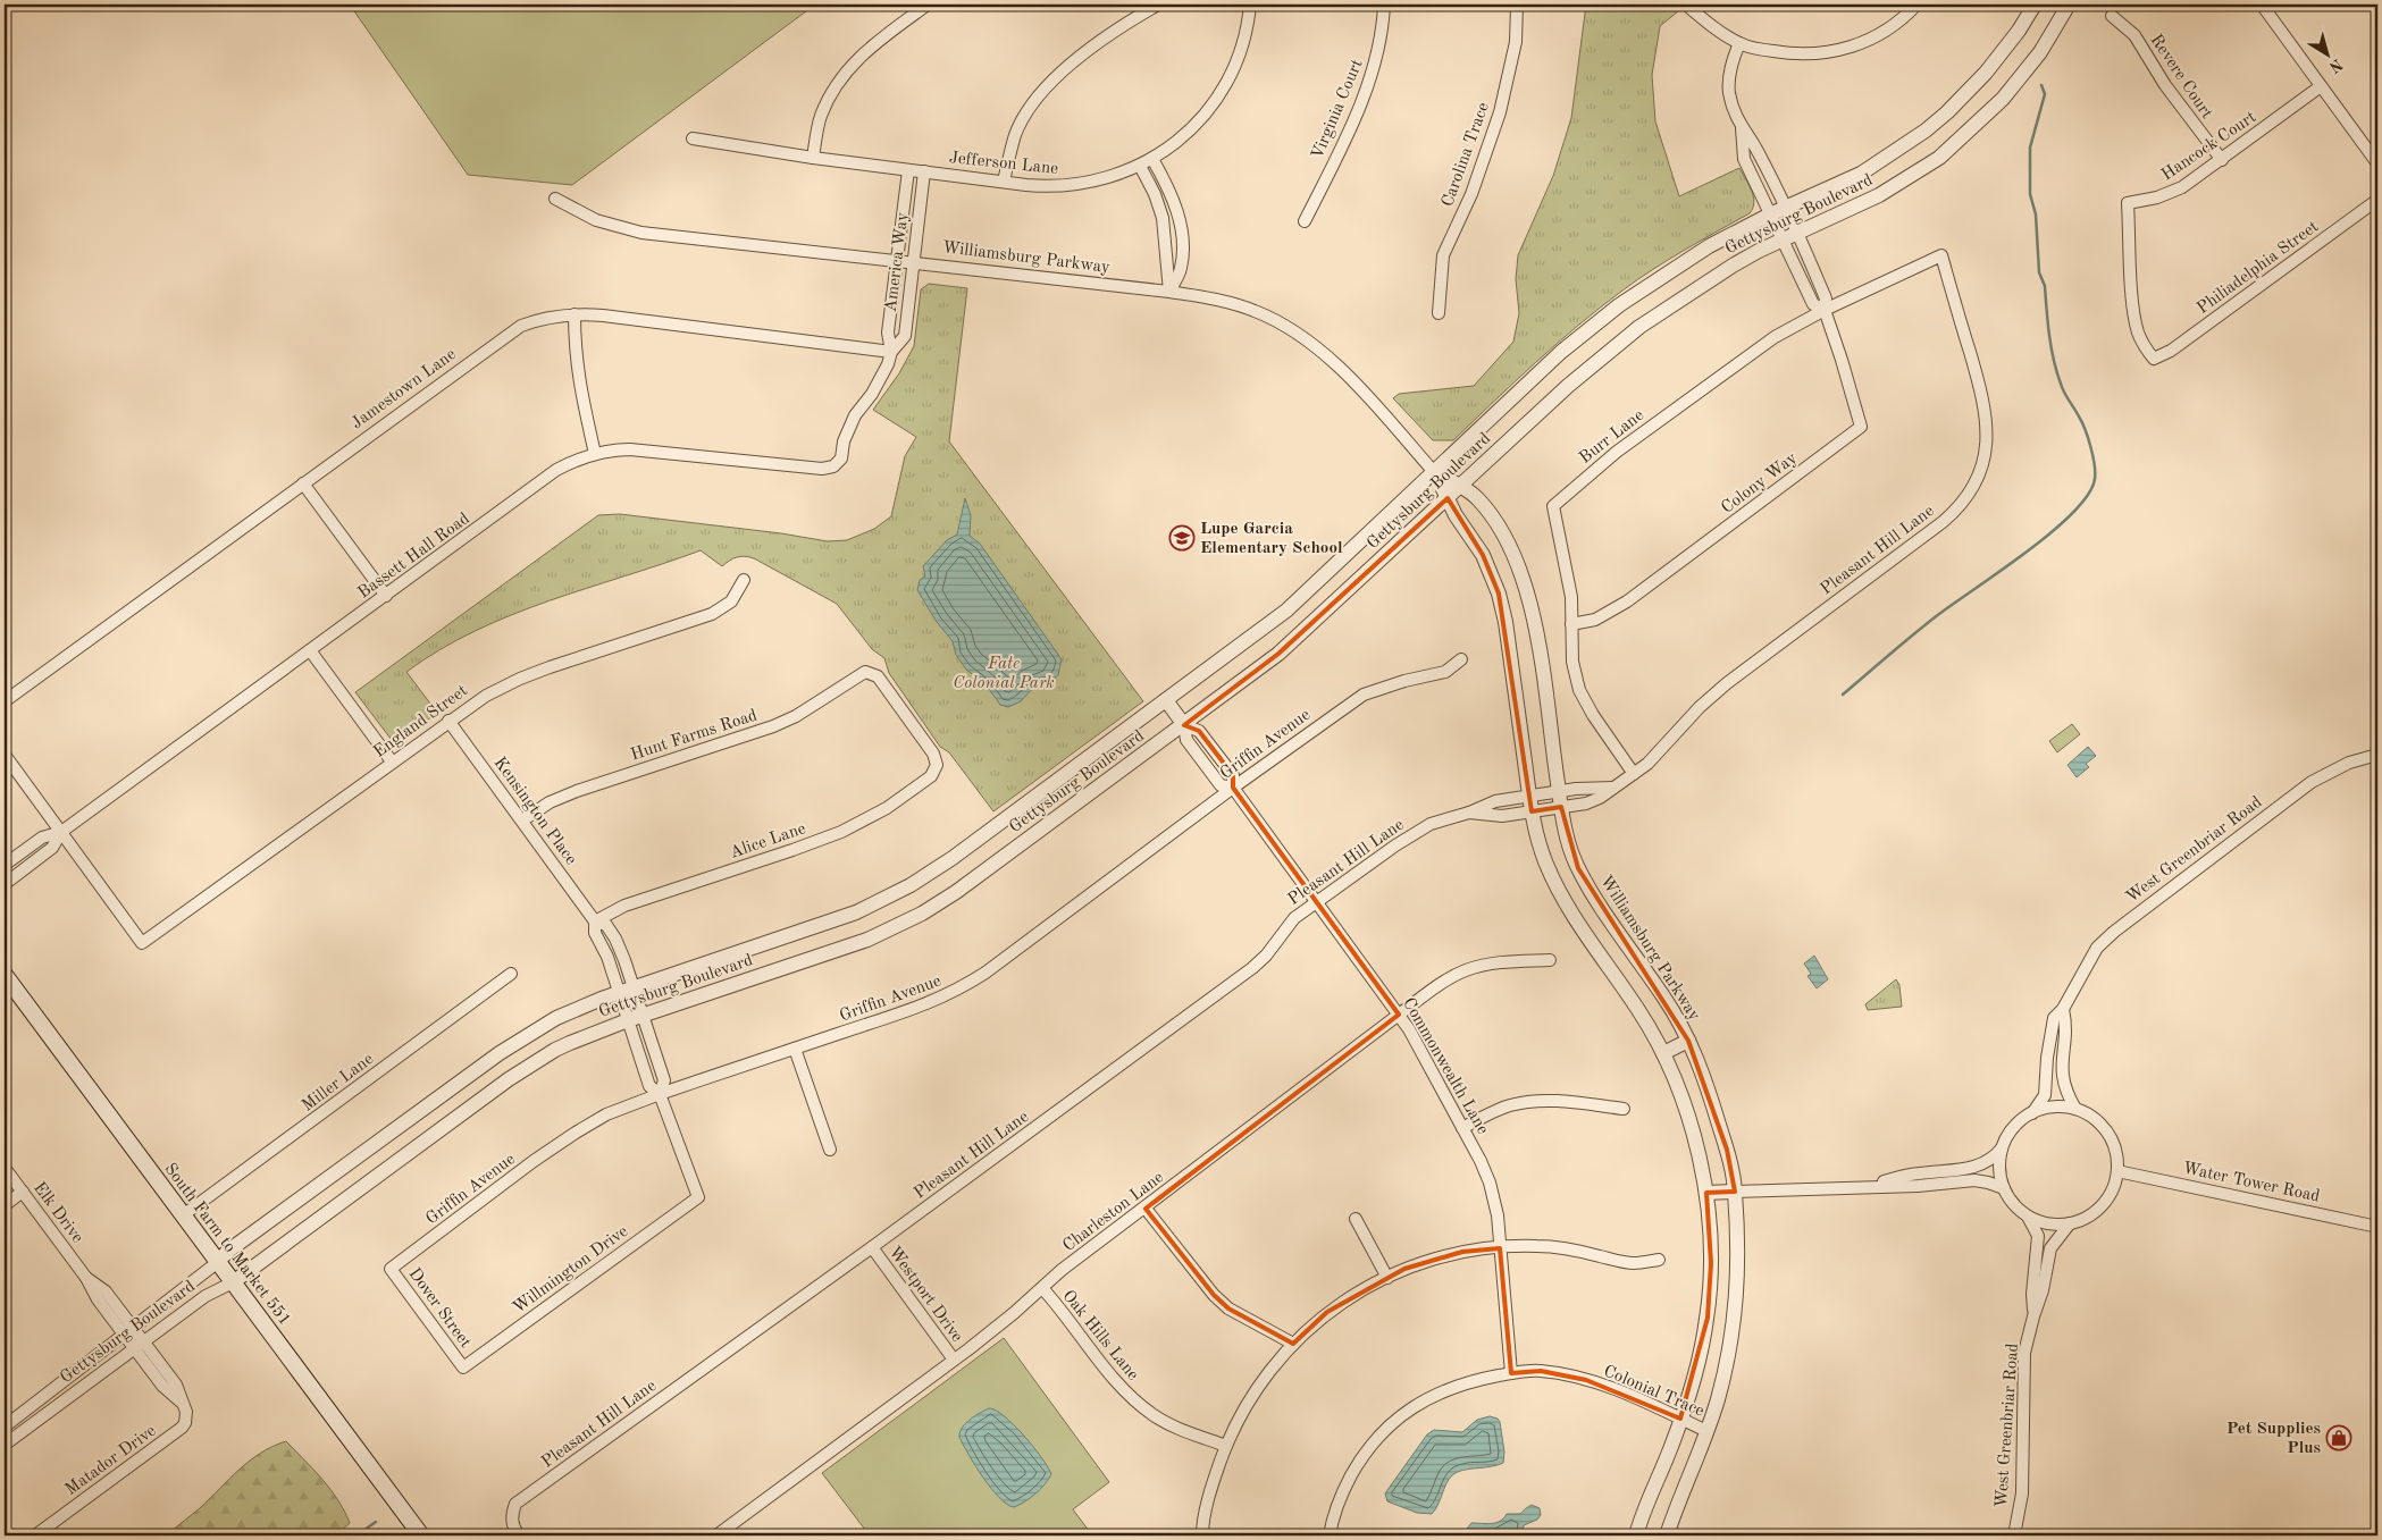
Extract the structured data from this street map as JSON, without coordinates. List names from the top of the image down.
{
  "streets": {
    "main road": ["South Farm to Market 551"],
    "street": [
      "Revere Court",
      "Virginia Court",
      "Hancock Court",
      "Carolina Trace",
      "Jefferson Lane",
      "Gettysburg Boulevard",
      "Williamsburg Parkway",
      "America Way",
      "Philiadelphia Street",
      "Jamestown Lane",
      "Burr Lane",
      "Colony Way",
      "Pleasant Hill Lane",
      "Bassett Hall Road",
      "England Street",
      "Hunt Farms Road",
      "Griffin Avenue",
      "Kensington Place",
      "Alice Lane",
      "West Greenbriar Road",
      "Commonwealth Lane",
      "Miller Lane",
      "Water Tower Road",
      "Charleston Lane",
      "Elk Drive",
      "Willmington Drive",
      "Westport Drive",
      "Dover Street",
      "Oak Hills Lane",
      "Colonial Trace",
      "Matador Drive"
    ]
  },
  "crossings": [
    ["Revere Court", "Hancock Court"],
    ["Hancock Court", "Philiadelphia Street"],
    ["Jefferson Lane", "America Way"],
    ["Gettysburg Boulevard", "Williamsburg Parkway"],
    ["Gettysburg Boulevard", "Colony Way"],
    ["Gettysburg Boulevard", "Kensington Place"],
    ["Gettysburg Boulevard", "Commonwealth Lane"],
    ["Gettysburg Boulevard", "Elk Drive"],
    ["Gettysburg Boulevard", "South Farm to Market 551"],
    ["Gettysburg Boulevard", "Matador Drive"],
    ["Williamsburg Parkway", "America Way"],
    ["Williamsburg Parkway", "Pleasant Hill Lane"],
    ["Williamsburg Parkway", "Colonial Trace"],
    ["America Way", "Jamestown Lane"],
    ["America Way", "Bassett Hall Road"],
    ["Burr Lane", "Colony Way"],
    ["Burr Lane", "Pleasant Hill Lane"],
    ["Pleasant Hill Lane", "Commonwealth Lane"],
    ["Pleasant Hill Lane", "Westport Drive"],
    ["Bassett Hall Road", "England Street"],
    ["England Street", "Kensington Place"],
    ["Hunt Farms Road", "Kensington Place"],
    ["Hunt Farms Road", "Alice Lane"],
    ["Griffin Avenue", "Kensington Place"],
    ["Griffin Avenue", "Commonwealth Lane"],
    ["Griffin Avenue", "Dover Street"],
    ["Kensington Place", "Alice Lane"],
    ["Kensington Place", "Willmington Drive"],
    ["West Greenbriar Road", "Water Tower Road"],
    ["Commonwealth Lane", "Charleston Lane"],
    ["Commonwealth Lane", "Colonial Trace"],
    ["Miller Lane", "South Farm to Market 551"],
    ["Charleston Lane", "Westport Drive"],
    ["Charleston Lane", "Oak Hills Lane"],
    ["Elk Drive", "Matador Drive"],
    ["Willmington Drive", "Dover Street"]
  ],
  "parks": ["Fate Colonial Park"],
  "places": {
    "school or university": ["Lupe Garcia Elementary School"],
    "shop": ["Pet Supplies Plus"]
  },
  "north": "bottom right"
}
